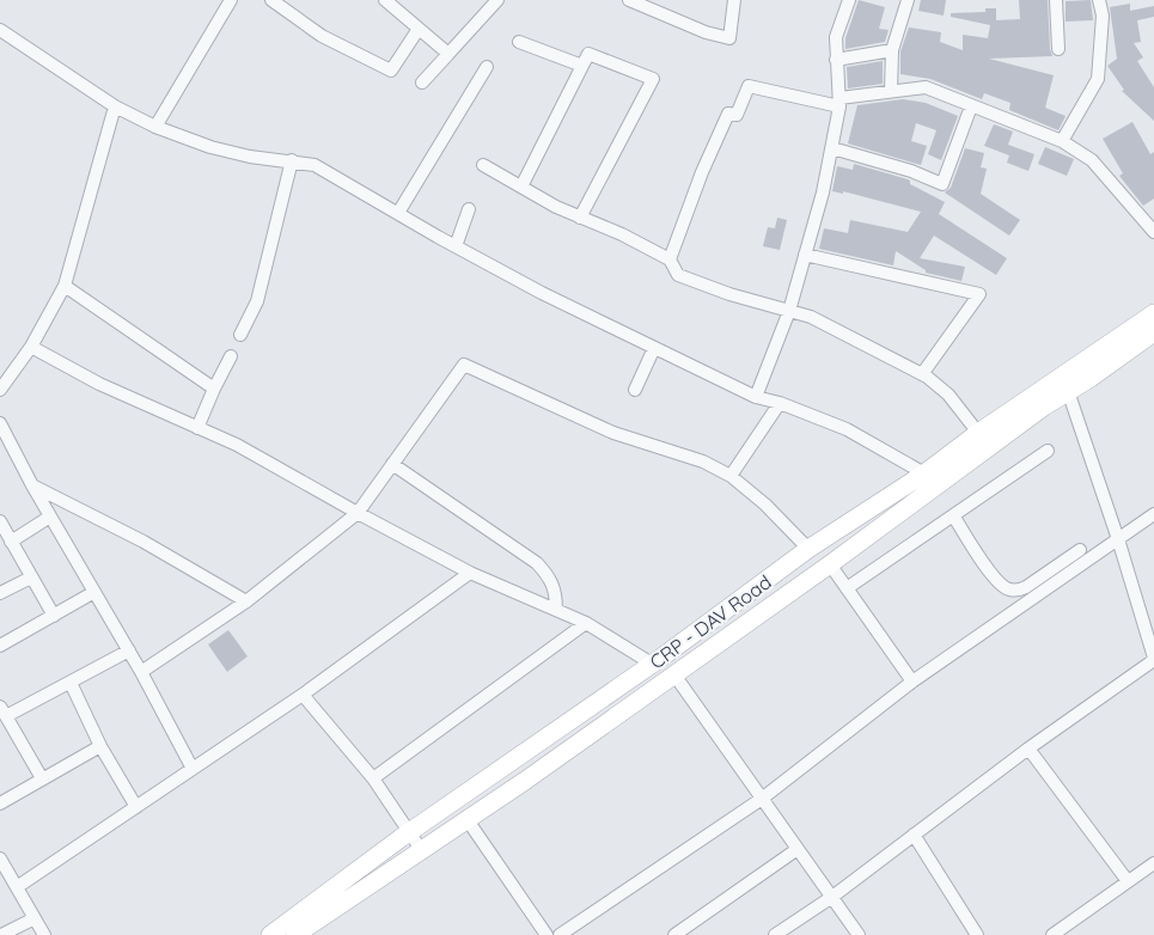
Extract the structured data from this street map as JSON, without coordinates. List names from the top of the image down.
{
  "streets": {
    "street": ["CRP - DAV Road"]
  }
}
